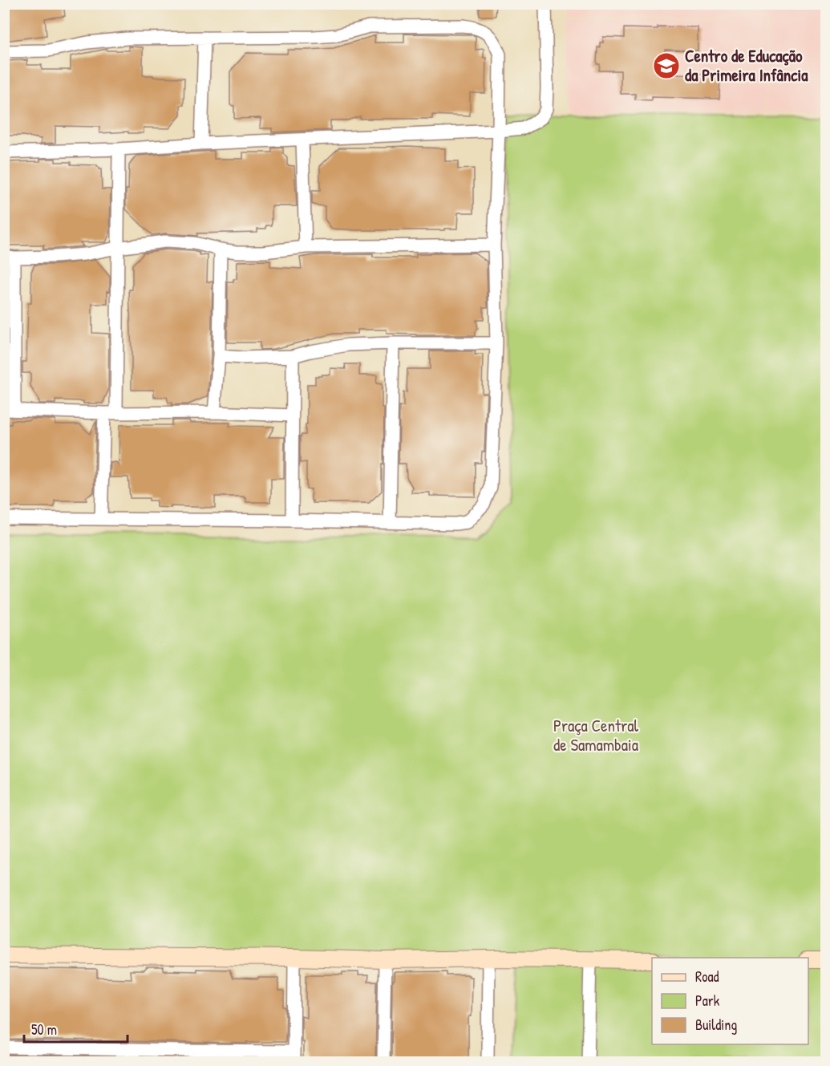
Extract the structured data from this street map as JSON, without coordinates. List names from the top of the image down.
{
  "parks": ["Praça Central de Samambaia"],
  "places": {
    "school or university": ["Centro de Educação da Primeira Infância"]
  },
  "legend": ["Road", "Park", "Building"],
  "scale_bar": "50 m"
}
